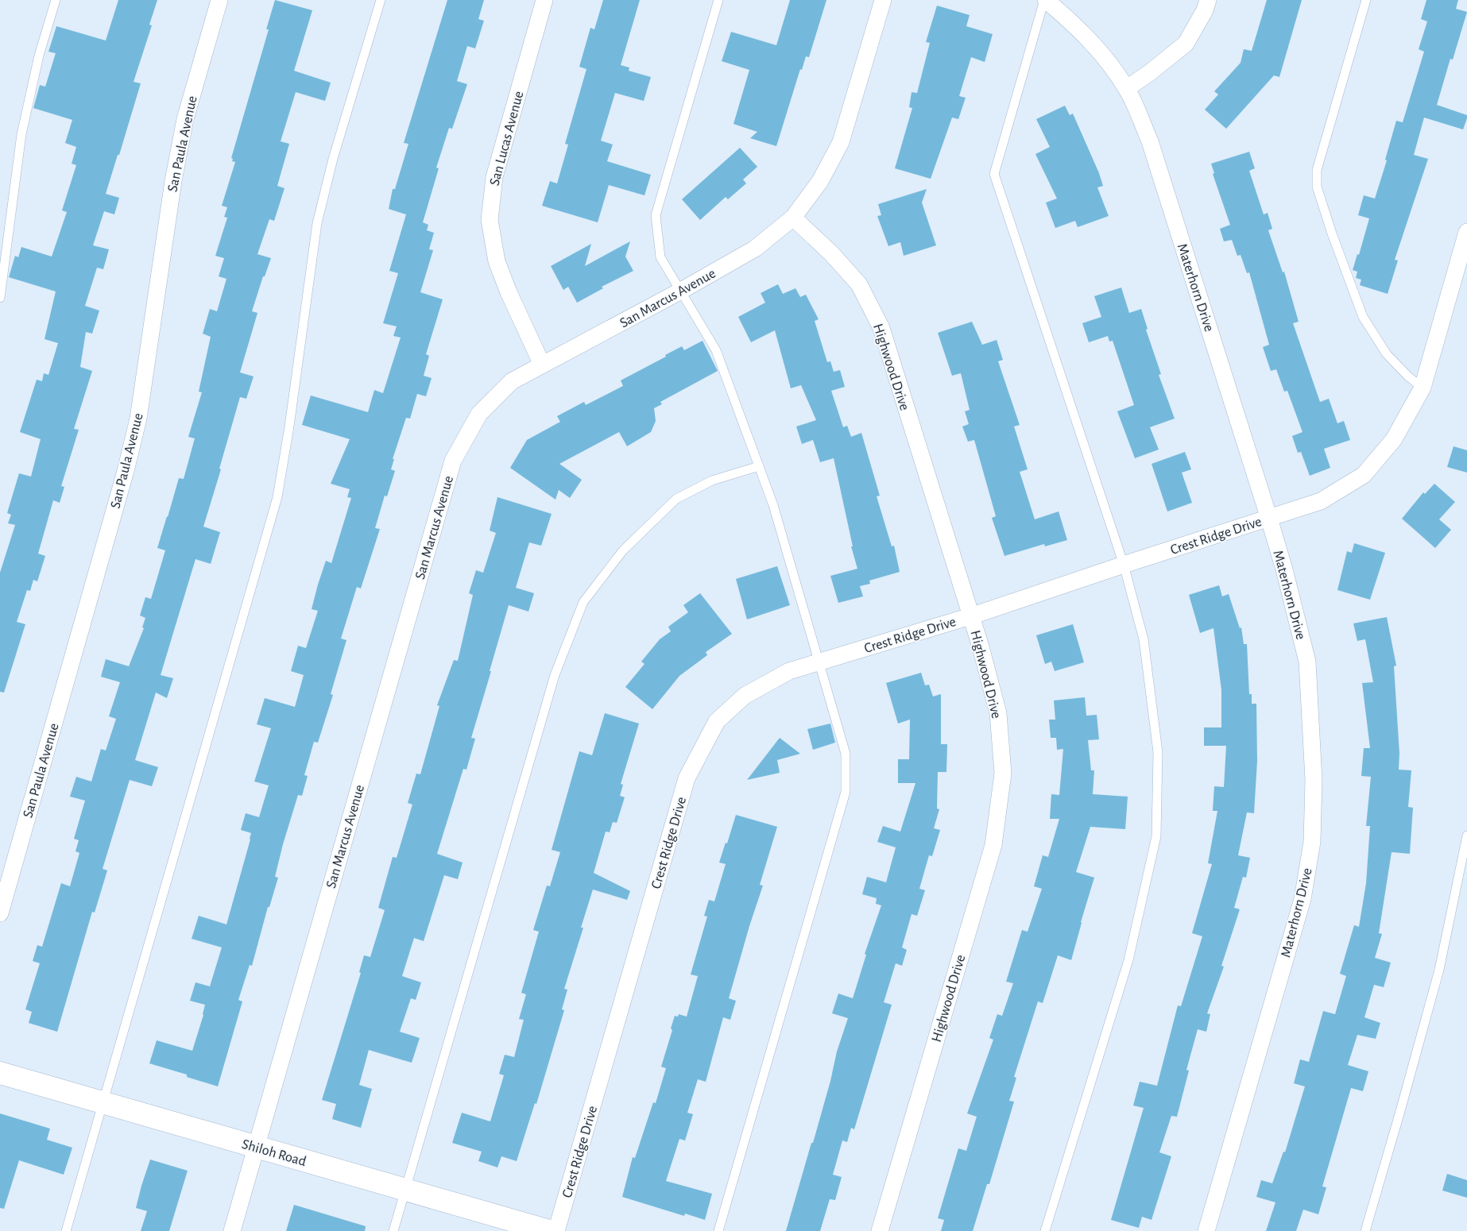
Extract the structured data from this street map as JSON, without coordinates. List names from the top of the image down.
{
  "streets": {
    "street": [
      "San Lucas Avenue",
      "San Paula Avenue",
      "Materhorn Drive",
      "San Marcus Avenue",
      "Highwood Drive",
      "Crest Ridge Drive",
      "Shiloh Road"
    ]
  },
  "crossings": [
    ["San Lucas Avenue", "San Marcus Avenue"],
    ["Materhorn Drive", "Crest Ridge Drive"],
    ["San Marcus Avenue", "Highwood Drive"],
    ["San Marcus Avenue", "Shiloh Road"],
    ["Highwood Drive", "Crest Ridge Drive"]
  ]
}
